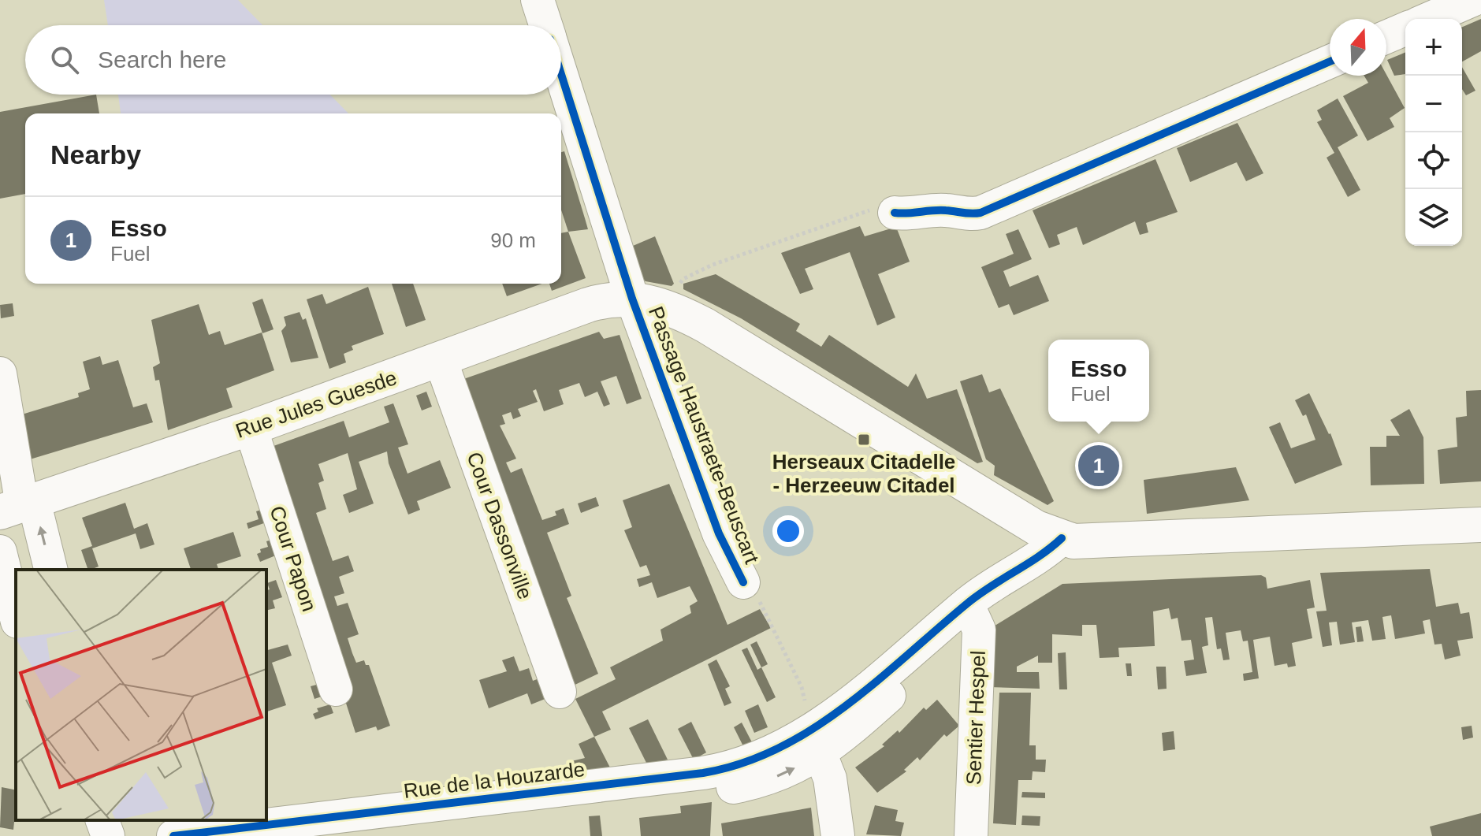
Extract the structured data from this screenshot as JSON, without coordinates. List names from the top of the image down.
{
  "streets": {
    "main road": ["Rue Jules Guesde"],
    "street": [
      "Passage Haustraete-Beuscart",
      "Cour Dassonville",
      "Cour Papon",
      "Sentier Hespel",
      "Rue de la Houzarde"
    ]
  },
  "crossings": [
    ["Rue Jules Guesde", "Passage Haustraete-Beuscart"],
    ["Rue Jules Guesde", "Cour Dassonville"],
    ["Rue Jules Guesde", "Cour Papon"],
    ["Passage Haustraete-Beuscart", "Rue de la Houzarde"]
  ],
  "places": {
    "transit": ["Herseaux Citadelle - Herzeeuw Citadel"]
  },
  "north": "top",
  "page": {
    "map_buttons": ["+", "−"],
    "search": "Search here",
    "heading": "Nearby",
    "list": [
      {
        "mark": "1",
        "name": "Esso",
        "note": "Fuel",
        "value": "90 m"
      }
    ],
    "popup": ["Esso", "Fuel"],
    "pins": "1"
  }
}
